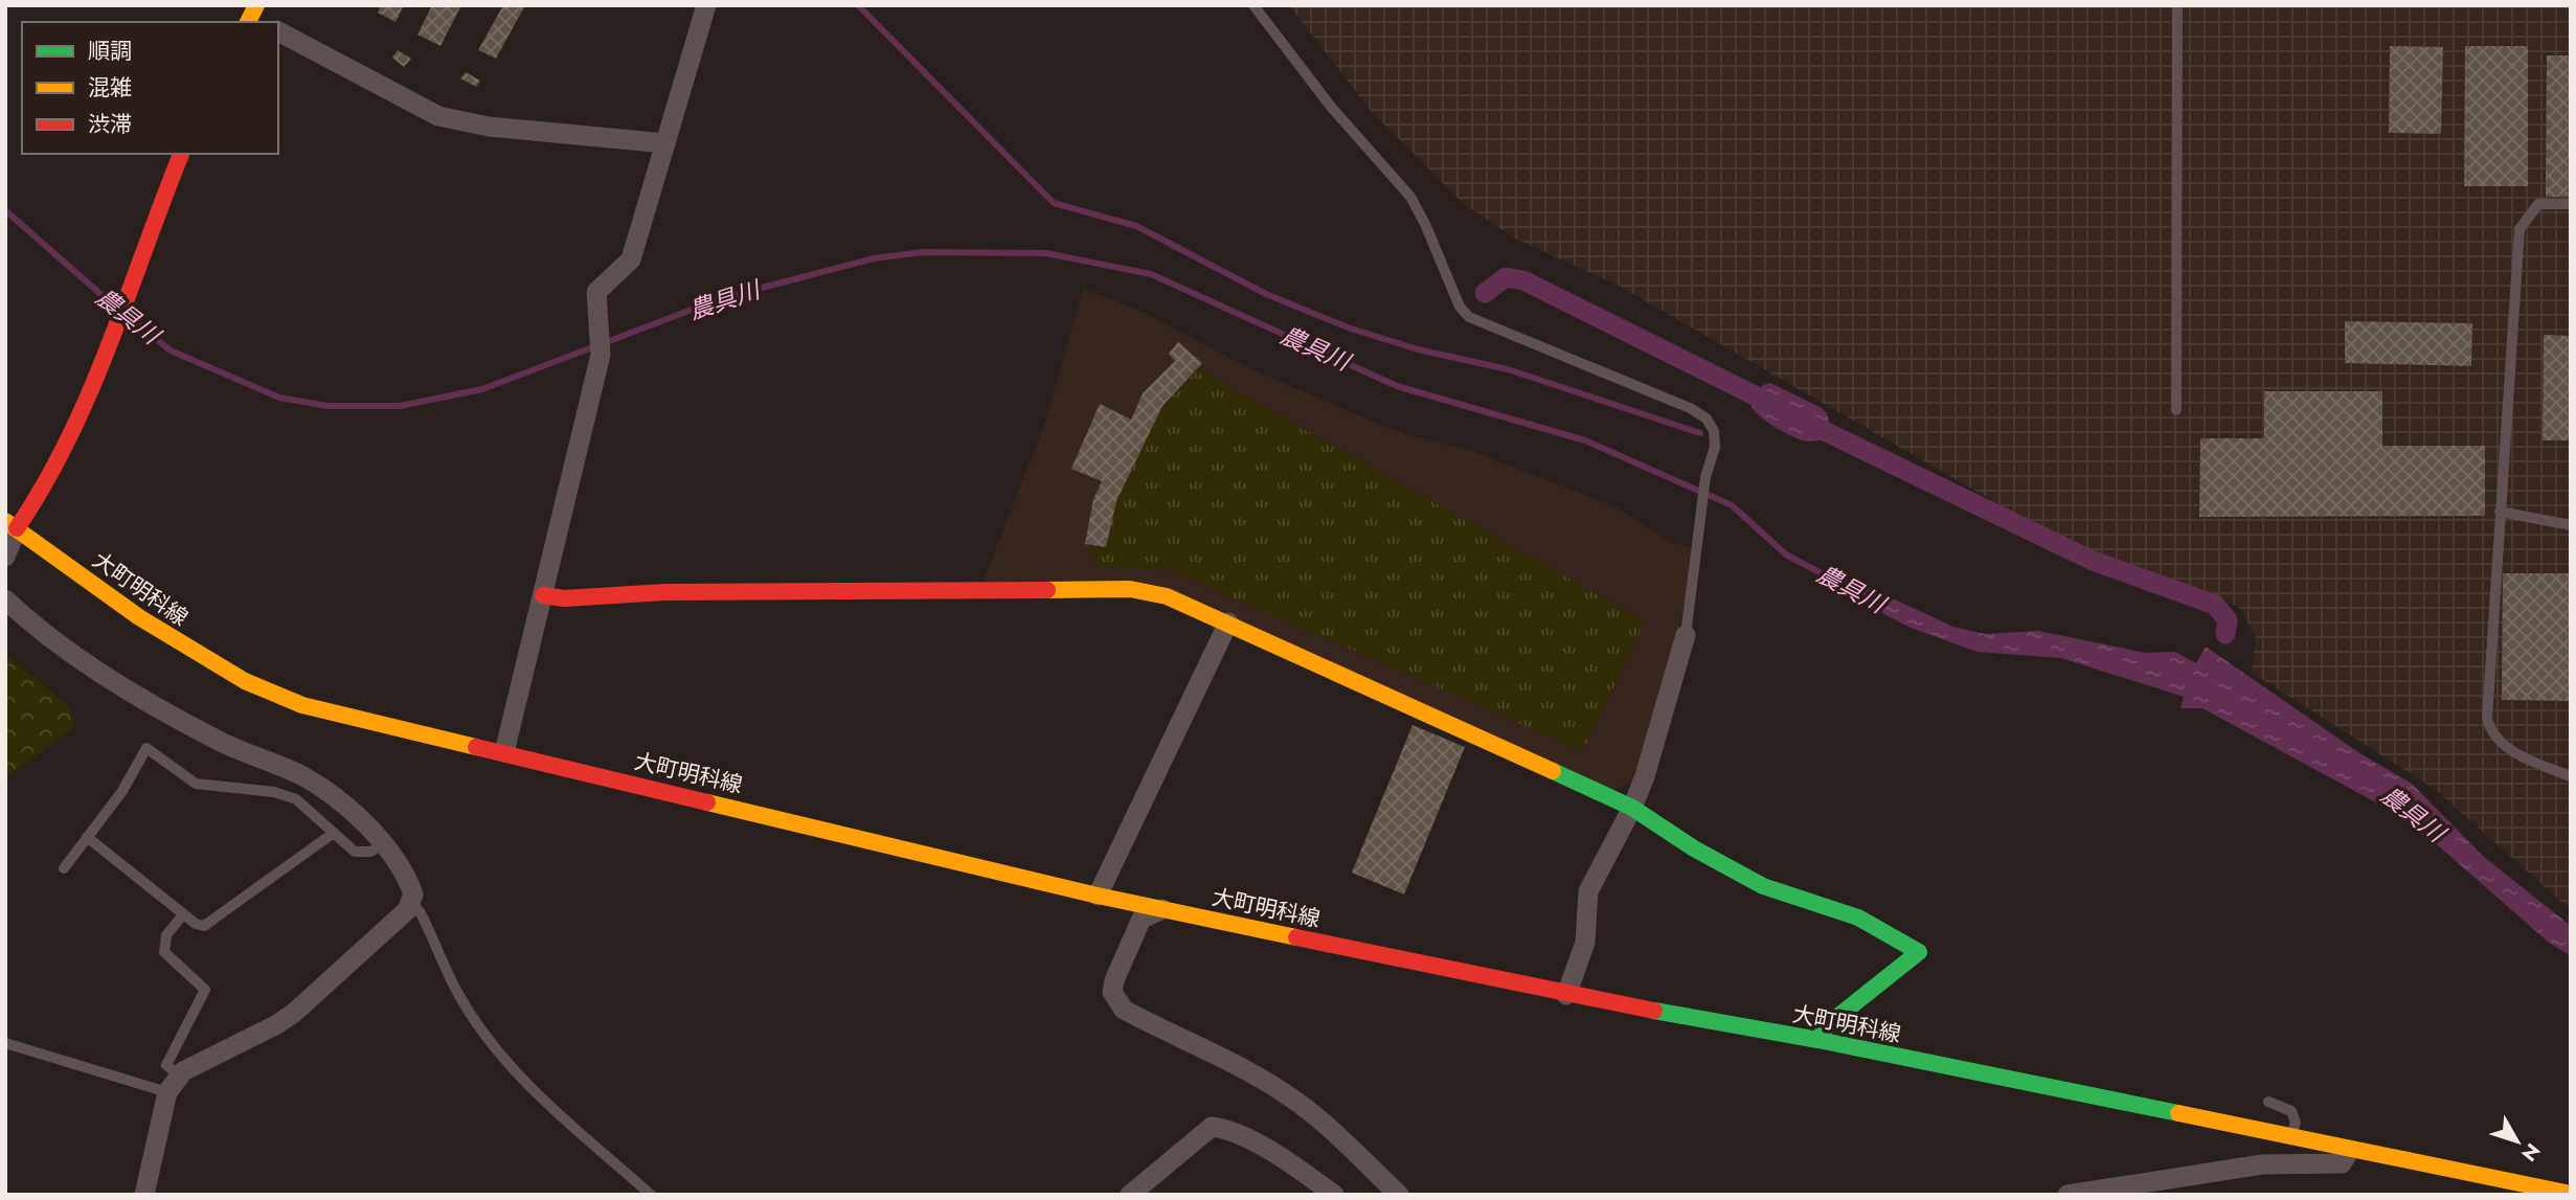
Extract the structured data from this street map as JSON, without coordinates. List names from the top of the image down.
{
  "streets": {
    "main road": ["大町明科線"]
  },
  "water": ["農具川"],
  "legend": ["順調", "混雑", "渋滞"],
  "north": "bottom right"
}
